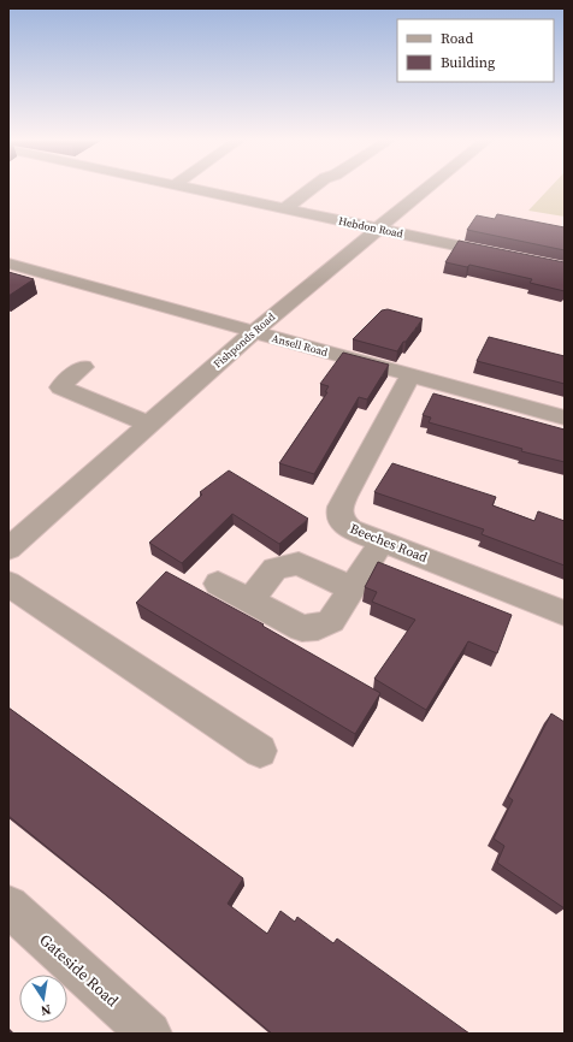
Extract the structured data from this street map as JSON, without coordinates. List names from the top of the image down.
{
  "streets": {
    "street": [
      "Hebdon Road",
      "Fishponds Road",
      "Ansell Road",
      "Beeches Road",
      "Gateside Road"
    ]
  },
  "crossings": [
    ["Hebdon Road", "Fishponds Road"],
    ["Fishponds Road", "Ansell Road"],
    ["Ansell Road", "Beeches Road"]
  ],
  "legend": ["Road", "Building"],
  "north": "bottom"
}
